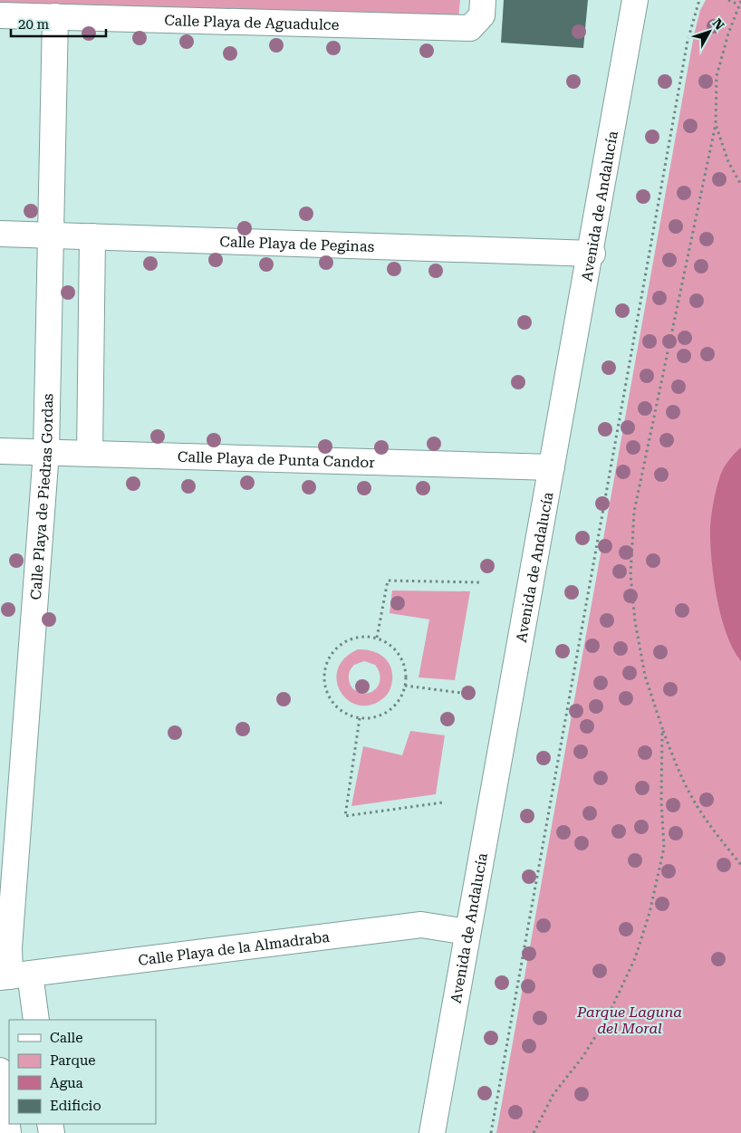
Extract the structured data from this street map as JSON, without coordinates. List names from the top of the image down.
{
  "streets": {
    "street": [
      "Calle Playa de Aguadulce",
      "Avenida de Andalucía",
      "Calle Playa de Peginas",
      "Calle Playa de Punta Candor",
      "Calle Playa de Piedras Gordas",
      "Calle Playa de la Almadraba"
    ]
  },
  "crossings": [
    ["Calle Playa de Aguadulce", "Calle Playa de Piedras Gordas"],
    ["Avenida de Andalucía", "Calle Playa de Peginas"],
    ["Avenida de Andalucía", "Calle Playa de Punta Candor"],
    ["Avenida de Andalucía", "Calle Playa de la Almadraba"],
    ["Calle Playa de Peginas", "Calle Playa de Piedras Gordas"],
    ["Calle Playa de Punta Candor", "Calle Playa de Piedras Gordas"],
    ["Calle Playa de Piedras Gordas", "Calle Playa de la Almadraba"]
  ],
  "parks": ["Parque Laguna del Moral"],
  "legend": [
    "Calle",
    "Parque",
    "Agua",
    "Edificio"
  ],
  "scale_bar": "20 m",
  "north": "top right"
}
